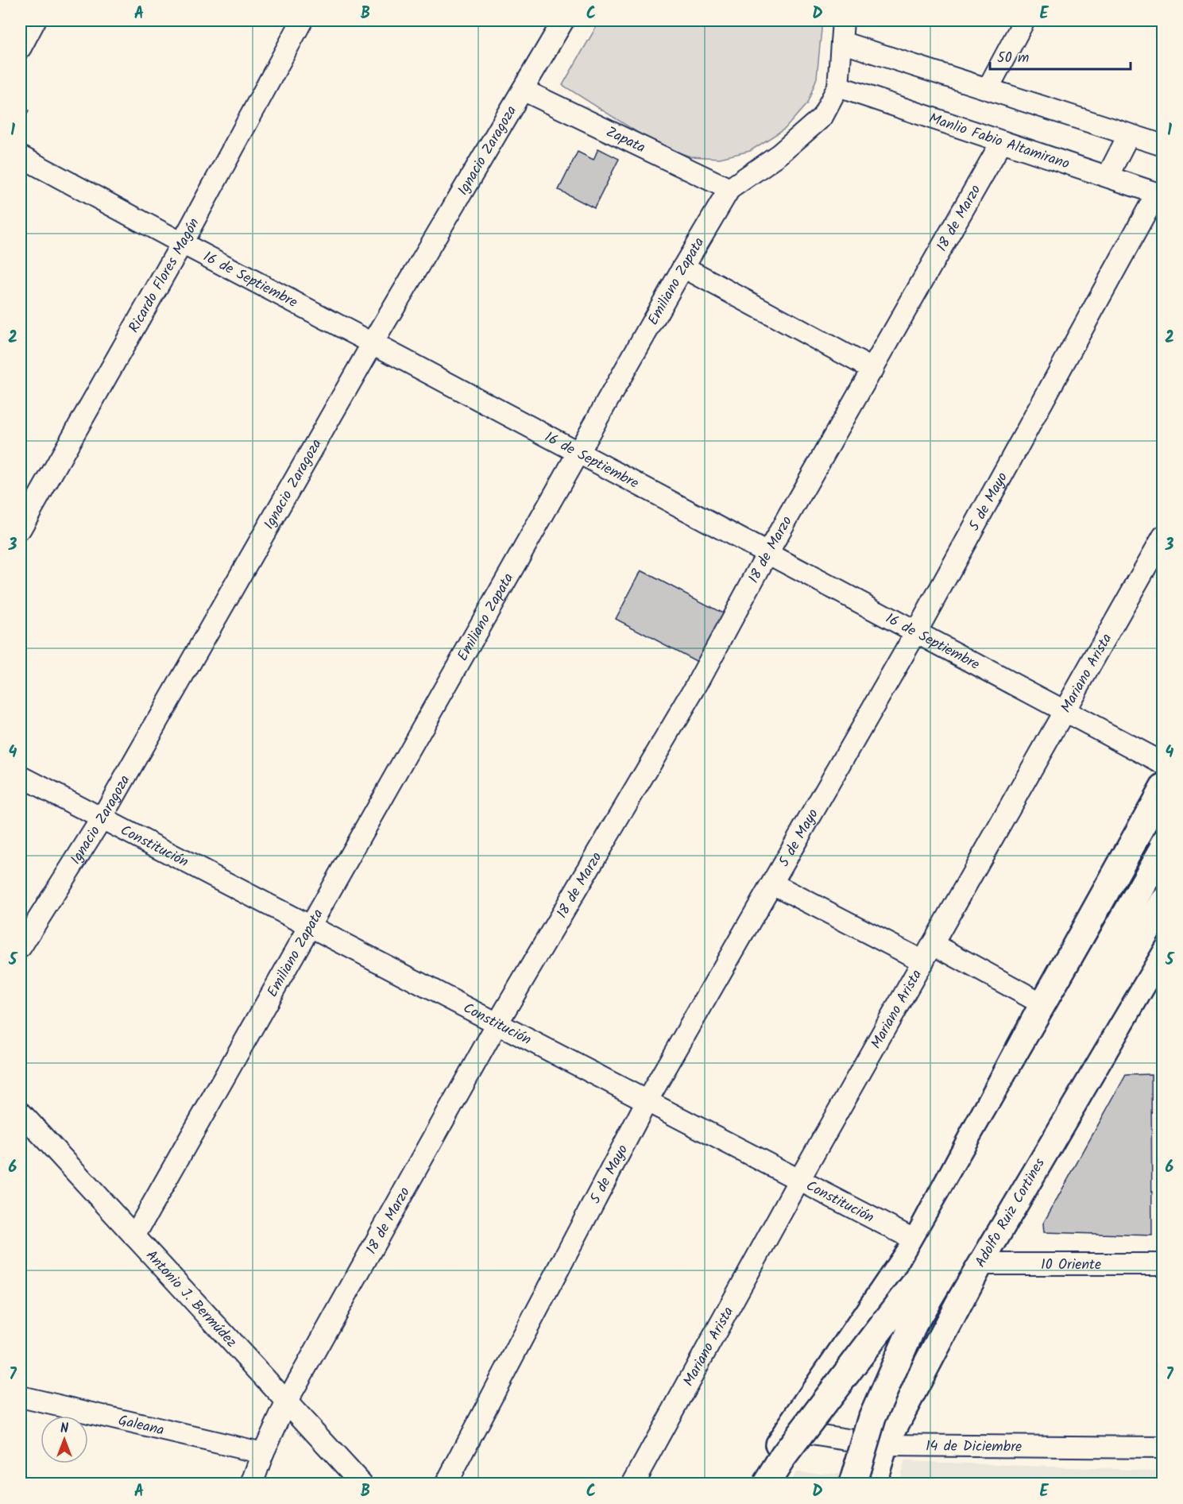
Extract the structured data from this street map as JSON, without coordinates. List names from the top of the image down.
{
  "streets": {
    "main road": ["Adolfo Ruiz Cortines"],
    "street": [
      "Zapata",
      "Manlio Fabio Altamirano",
      "Ignacio Zaragoza",
      "18 de Marzo",
      "Ricardo Flores Magón",
      "16 de Septiembre",
      "Emiliano Zapata",
      "5 de Mayo",
      "Mariano Arista",
      "Constitución",
      "10 Oriente",
      "Antonio J. Bermúdez",
      "Galeana",
      "14 de Diciembre"
    ]
  },
  "crossings": [
    ["Zapata", "Ignacio Zaragoza"],
    ["Zapata", "Emiliano Zapata"],
    ["Manlio Fabio Altamirano", "18 de Marzo"],
    ["Manlio Fabio Altamirano", "Emiliano Zapata"],
    ["Manlio Fabio Altamirano", "5 de Mayo"],
    ["Ignacio Zaragoza", "16 de Septiembre"],
    ["Ignacio Zaragoza", "Constitución"],
    ["18 de Marzo", "16 de Septiembre"],
    ["18 de Marzo", "Constitución"],
    ["18 de Marzo", "Antonio J. Bermúdez"],
    ["18 de Marzo", "Galeana"],
    ["Ricardo Flores Magón", "16 de Septiembre"],
    ["16 de Septiembre", "Emiliano Zapata"],
    ["16 de Septiembre", "5 de Mayo"],
    ["16 de Septiembre", "Mariano Arista"],
    ["Emiliano Zapata", "Constitución"],
    ["Emiliano Zapata", "Antonio J. Bermúdez"],
    ["5 de Mayo", "Constitución"],
    ["Mariano Arista", "Constitución"],
    ["Constitución", "Adolfo Ruiz Cortines"],
    ["Constitución", "10 Oriente"],
    ["Adolfo Ruiz Cortines", "10 Oriente"],
    ["Adolfo Ruiz Cortines", "14 de Diciembre"]
  ],
  "scale_bar": "50 m",
  "north": "top",
  "grid": {
    "columns": [
      "A",
      "B",
      "C",
      "D",
      "E"
    ],
    "rows": [
      "1",
      "2",
      "3",
      "4",
      "5",
      "6",
      "7"
    ]
  }
}
